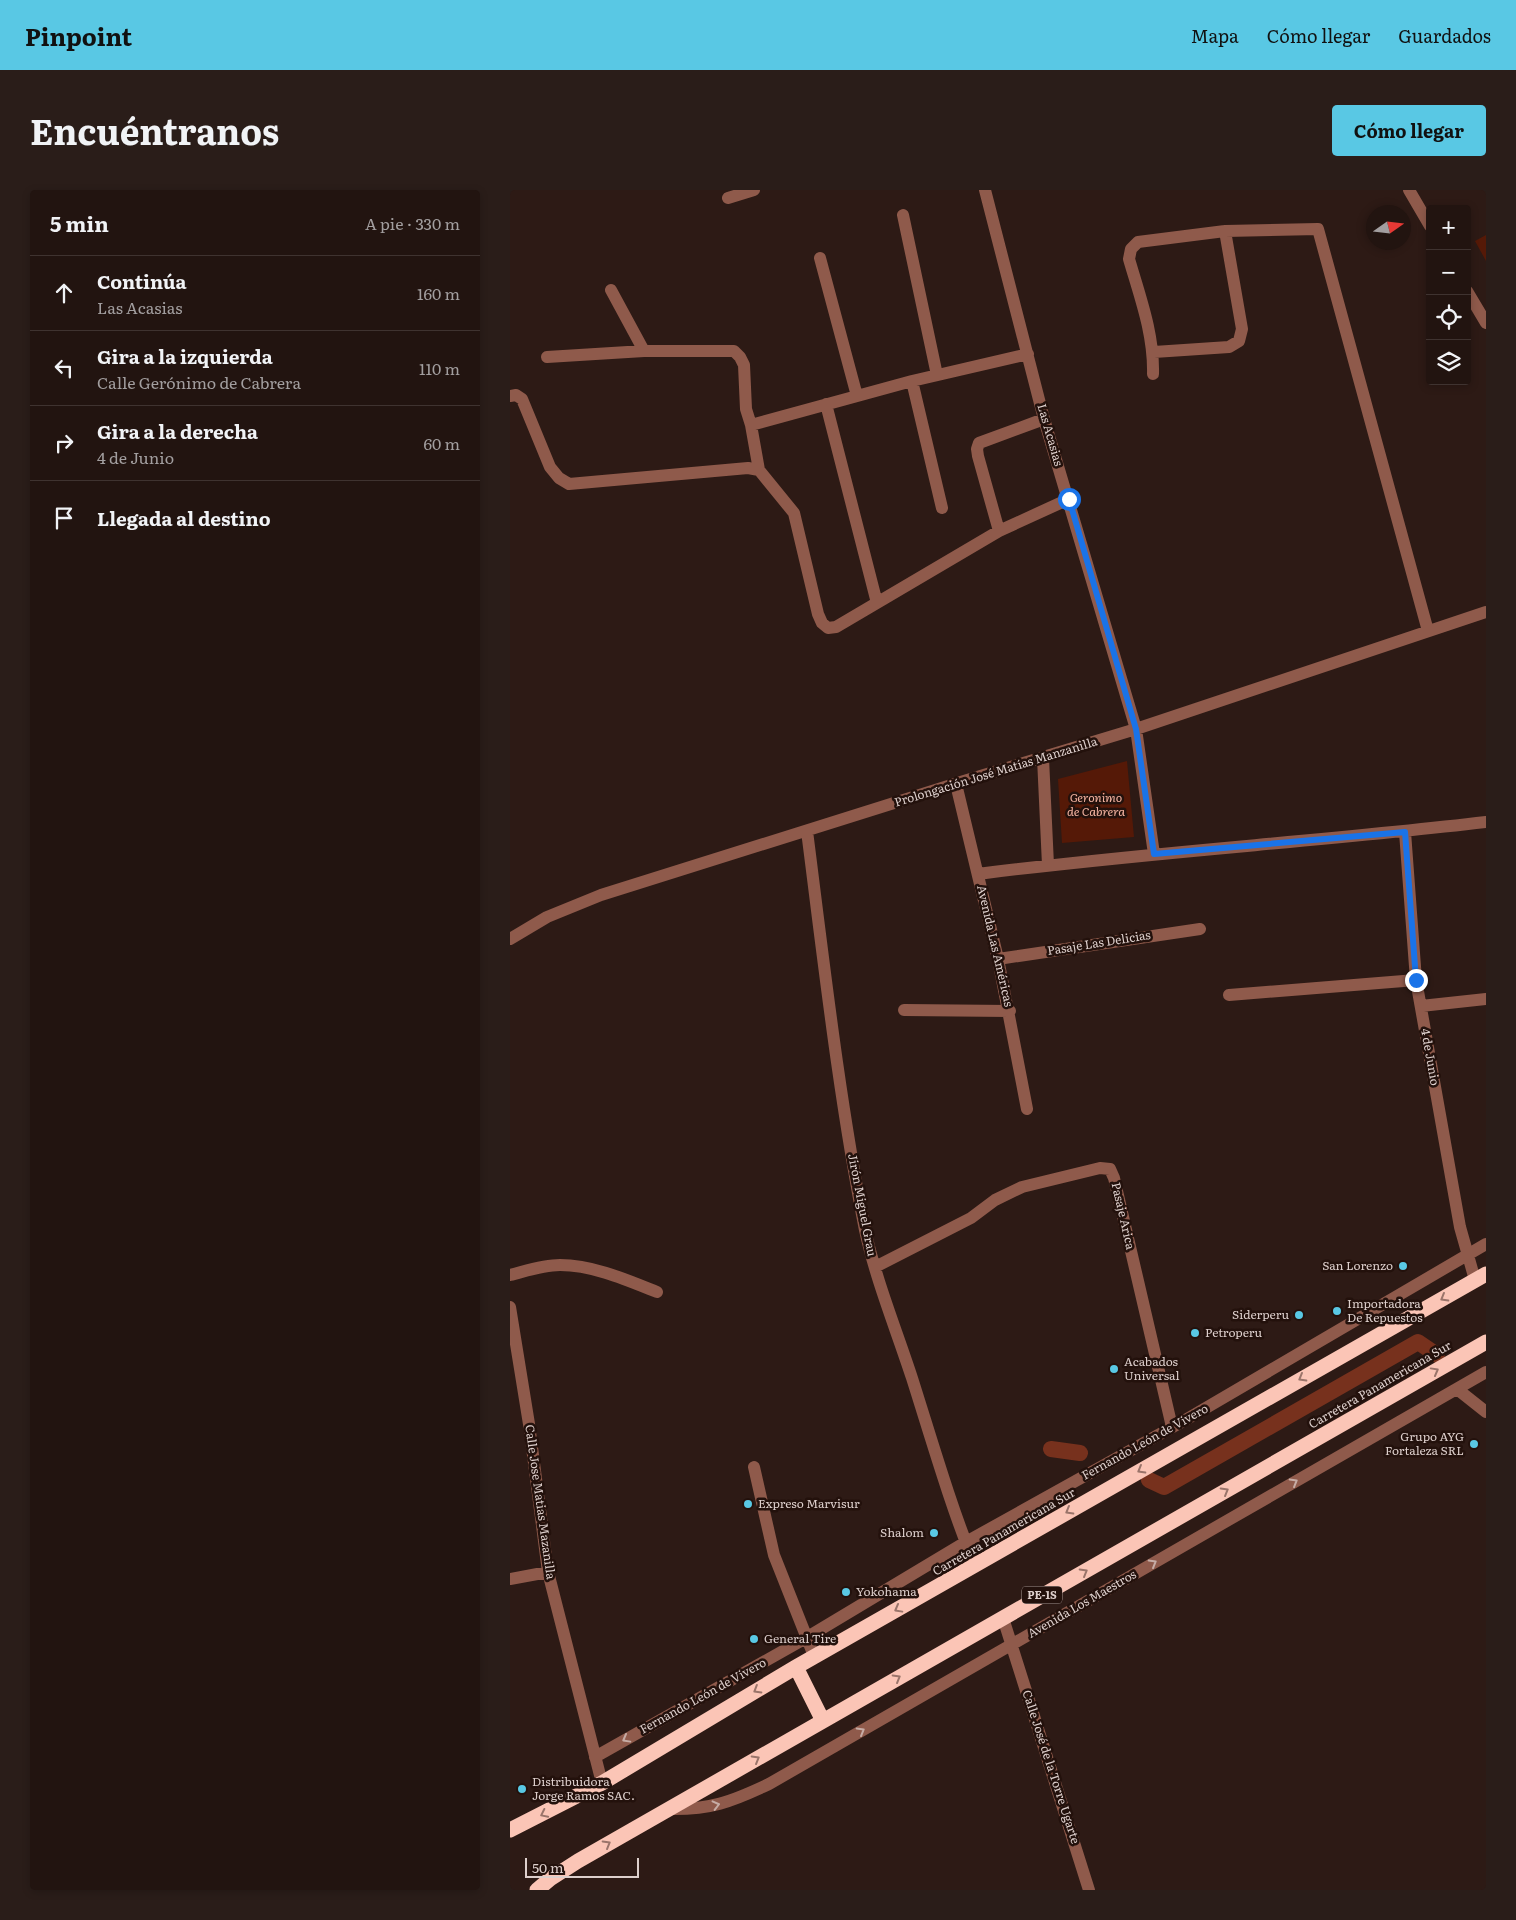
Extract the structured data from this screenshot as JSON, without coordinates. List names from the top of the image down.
{
  "streets": {
    "highway": ["Carretera Panamericana Sur", "PE-1S"],
    "street": [
      "Las Acasias",
      "Prolongación José Matías Manzanilla",
      "Pasaje Las Delicias",
      "Avenida Las Américas",
      "4 de Junio",
      "Jirón Miguel Grau",
      "Pasaje Arica",
      "Fernando León de Vivero",
      "Calle Jose Matias Mazanilla",
      "Avenida Los Maestros",
      "Calle José de la Torre Ugarte"
    ]
  },
  "crossings": [
    ["Las Acasias", "Prolongación José Matías Manzanilla"],
    ["Prolongación José Matías Manzanilla", "Avenida Las Américas"],
    ["Prolongación José Matías Manzanilla", "Jirón Miguel Grau"],
    ["Pasaje Las Delicias", "Avenida Las Américas"],
    ["4 de Junio", "Carretera Panamericana Sur"],
    ["4 de Junio", "Fernando León de Vivero"],
    ["Jirón Miguel Grau", "Pasaje Arica"],
    ["Jirón Miguel Grau", "Carretera Panamericana Sur"],
    ["Jirón Miguel Grau", "Fernando León de Vivero"],
    ["Pasaje Arica", "Fernando León de Vivero"],
    ["Carretera Panamericana Sur", "Calle Jose Matias Mazanilla"],
    ["Carretera Panamericana Sur", "Avenida Los Maestros"],
    ["Carretera Panamericana Sur", "Calle José de la Torre Ugarte"],
    ["Fernando León de Vivero", "Calle Jose Matias Mazanilla"],
    ["Avenida Los Maestros", "Calle José de la Torre Ugarte"]
  ],
  "one_way": ["Avenida Los Maestros"],
  "parks": ["Geronimo de Cabrera"],
  "places": [
    "San Lorenzo",
    "Importadora De Repuestos",
    "Siderperu",
    "Petroperu",
    "Acabados Universal",
    "Grupo AYG Fortaleza SRL",
    "Expreso Marvisur",
    "Shalom",
    "Yokohama",
    "General Tire",
    "Distribuidora Jorge Ramos SAC."
  ],
  "scale_bar": "50 m",
  "north": "right",
  "page": {
    "header": "Pinpoint",
    "nav": ["Mapa", "Cómo llegar", "Guardados"],
    "title": "Encuéntranos",
    "buttons": "Cómo llegar",
    "heading": ["5 min", "A pie · 330 m"],
    "map_buttons": ["+", "−"],
    "list": [
      ["Continúa", "Las Acasias", "160 m"],
      ["Gira a la izquierda", "Calle Gerónimo de Cabrera", "110 m"],
      ["Gira a la derecha", "4 de Junio", "60 m"],
      "Llegada al destino"
    ],
    "scale": "50 m"
  }
}
